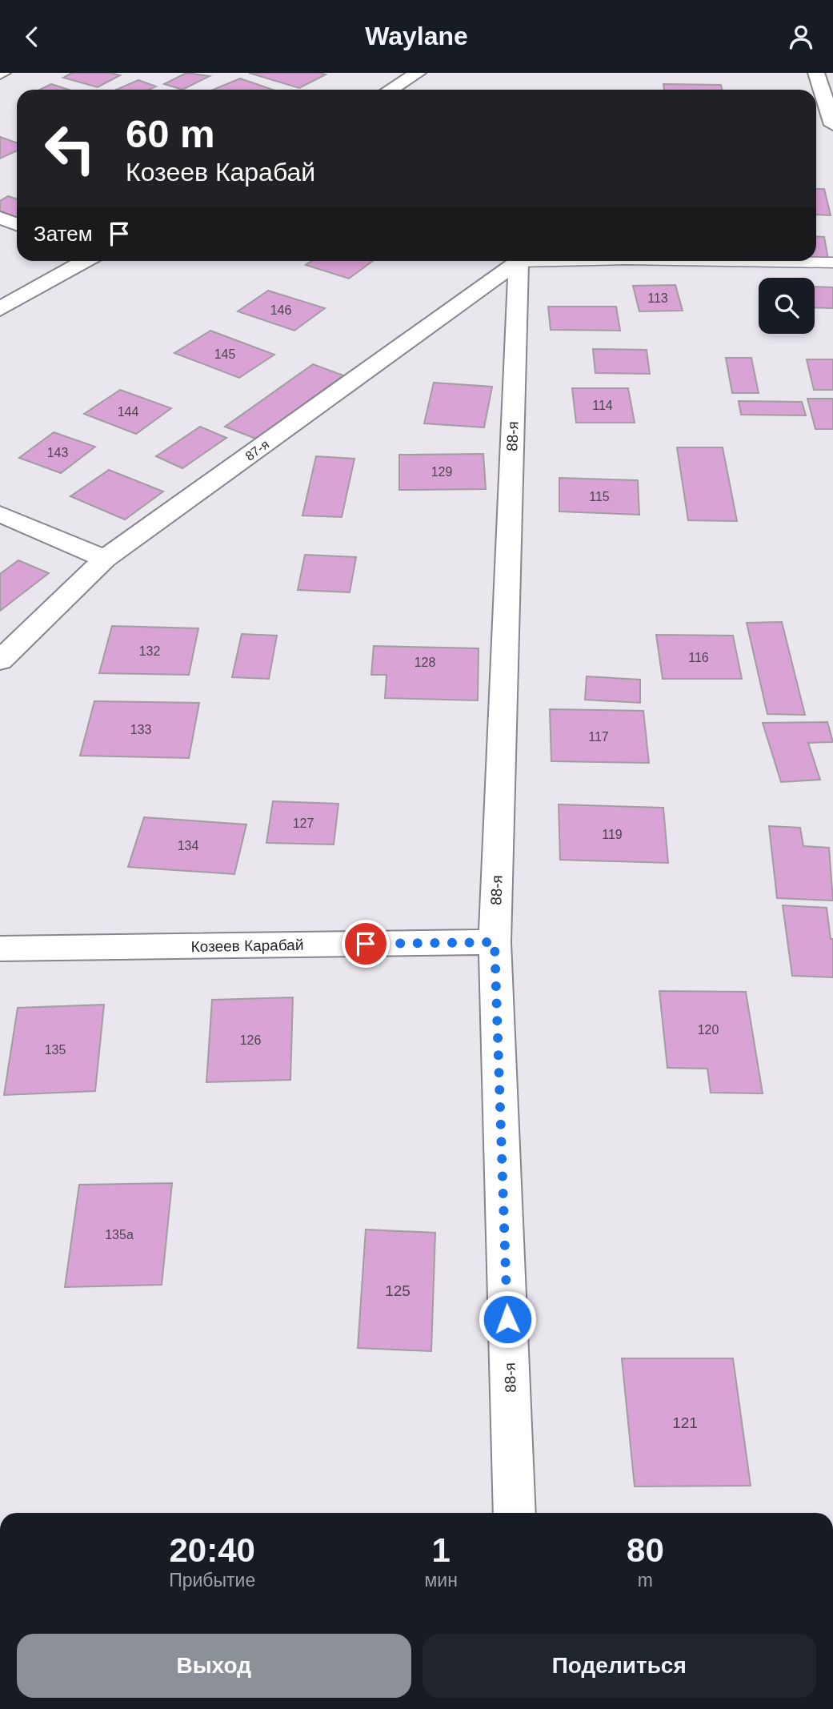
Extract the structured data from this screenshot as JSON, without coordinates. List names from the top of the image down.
{
  "streets": {
    "street": ["88-я", "87-я", "Козеев Карабай"]
  },
  "crossings": [
    ["88-я", "Козеев Карабай"]
  ],
  "house_numbers": [
    "113",
    "146",
    "145",
    "114",
    "144",
    "143",
    "129",
    "115",
    "132",
    "116",
    "128",
    "133",
    "117",
    "127",
    "119",
    "134",
    "120",
    "126",
    "135",
    "135а",
    "125",
    "121"
  ],
  "page": {
    "header": "Waylane",
    "turn": ["60 m", "Козеев Карабай"],
    "then": "Затем",
    "eta": [
      "20:40",
      "Прибытие",
      "1",
      "мин",
      "80",
      "m"
    ],
    "buttons": ["Выход", "Поделиться"]
  }
}
